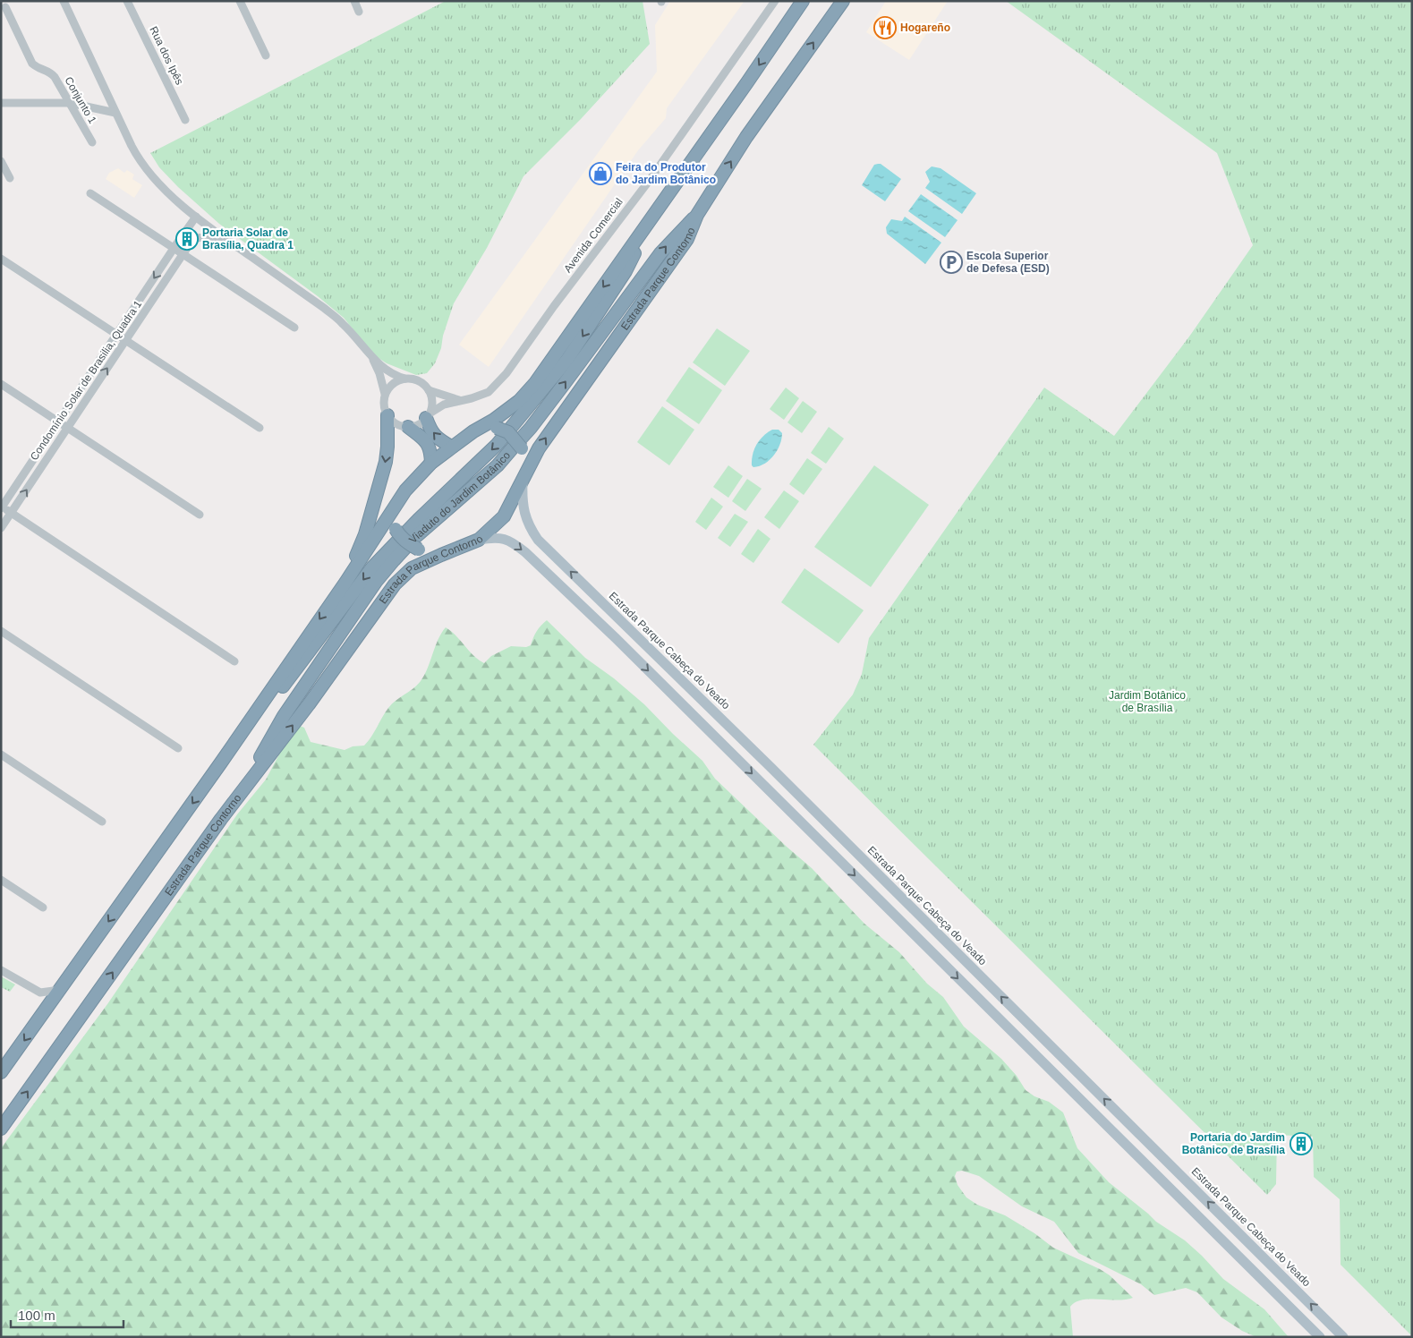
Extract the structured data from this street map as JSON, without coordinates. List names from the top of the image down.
{
  "streets": {
    "highway": ["Estrada Parque Contorno", "Viaduto do Jardim Botânico"],
    "main road": ["Estrada Parque Cabeça do Veado"],
    "street": [
      "Rua dos Ipês",
      "Conjunto 1",
      "Avenida Comercial",
      "Condomínio Solar de Brasilia, Quadra 1"
    ]
  },
  "crossings": [
    ["Estrada Parque Contorno", "Viaduto do Jardim Botânico"],
    ["Estrada Parque Contorno", "Estrada Parque Cabeça do Veado"]
  ],
  "parks": ["Jardim Botânico de Brasília"],
  "places": {
    "restaurant": ["Hogareño"],
    "shop": ["Feira do Produtor do Jardim Botânico"],
    "building": ["Portaria Solar de Brasília, Quadra 1", "Portaria do Jardim Botânico de Brasília"],
    "parking": ["Escola Superior de Defesa (ESD)"]
  },
  "scale_bar": "100 m"
}
